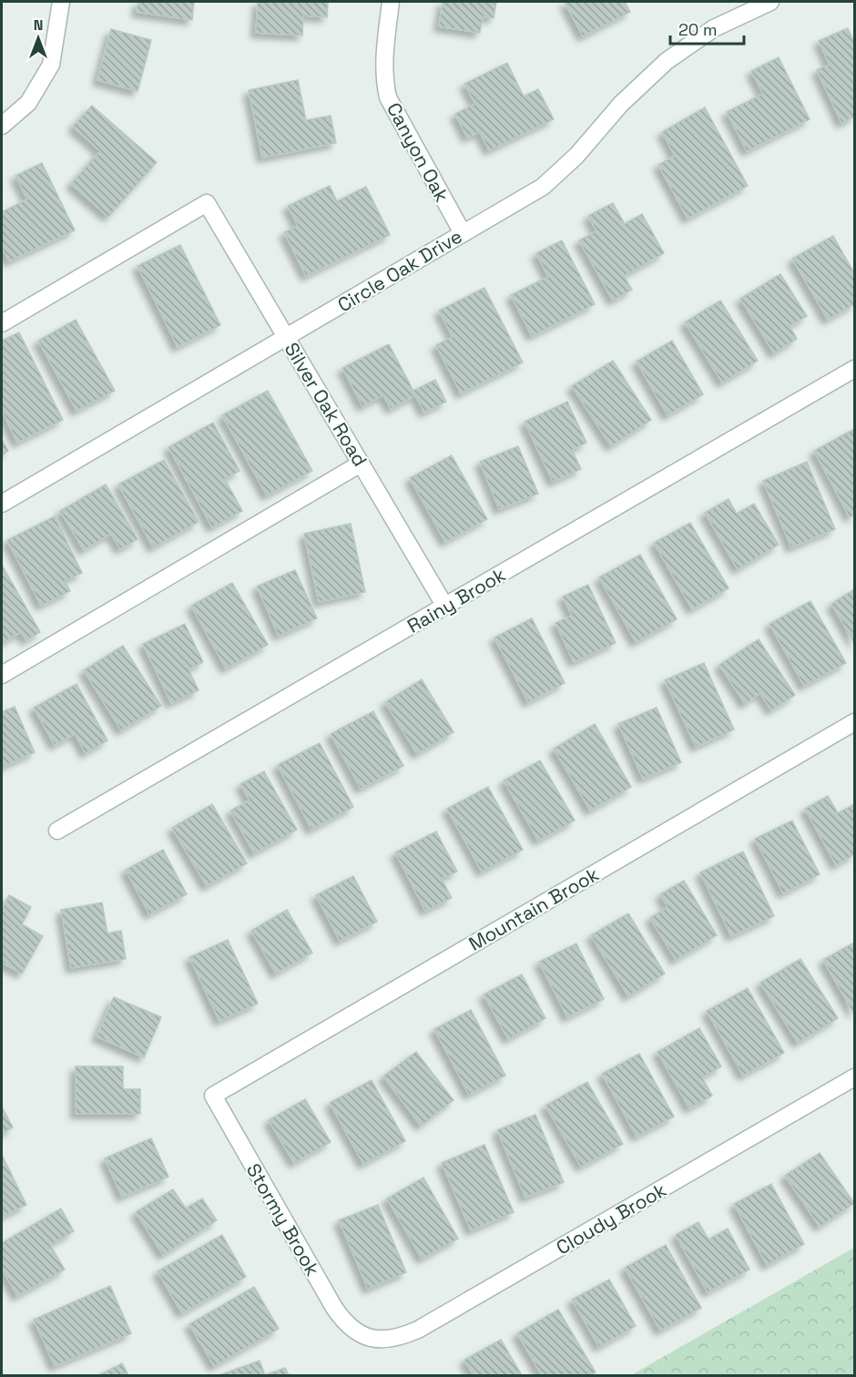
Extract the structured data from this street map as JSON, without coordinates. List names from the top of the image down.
{
  "streets": {
    "street": [
      "Canyon Oak",
      "Circle Oak Drive",
      "Silver Oak Road",
      "Rainy Brook",
      "Mountain Brook",
      "Cloudy Brook",
      "Stormy Brook"
    ]
  },
  "crossings": [
    ["Canyon Oak", "Circle Oak Drive"],
    ["Circle Oak Drive", "Silver Oak Road"],
    ["Silver Oak Road", "Rainy Brook"],
    ["Mountain Brook", "Stormy Brook"],
    ["Cloudy Brook", "Stormy Brook"]
  ],
  "scale_bar": "20 m",
  "north": "top"
}
